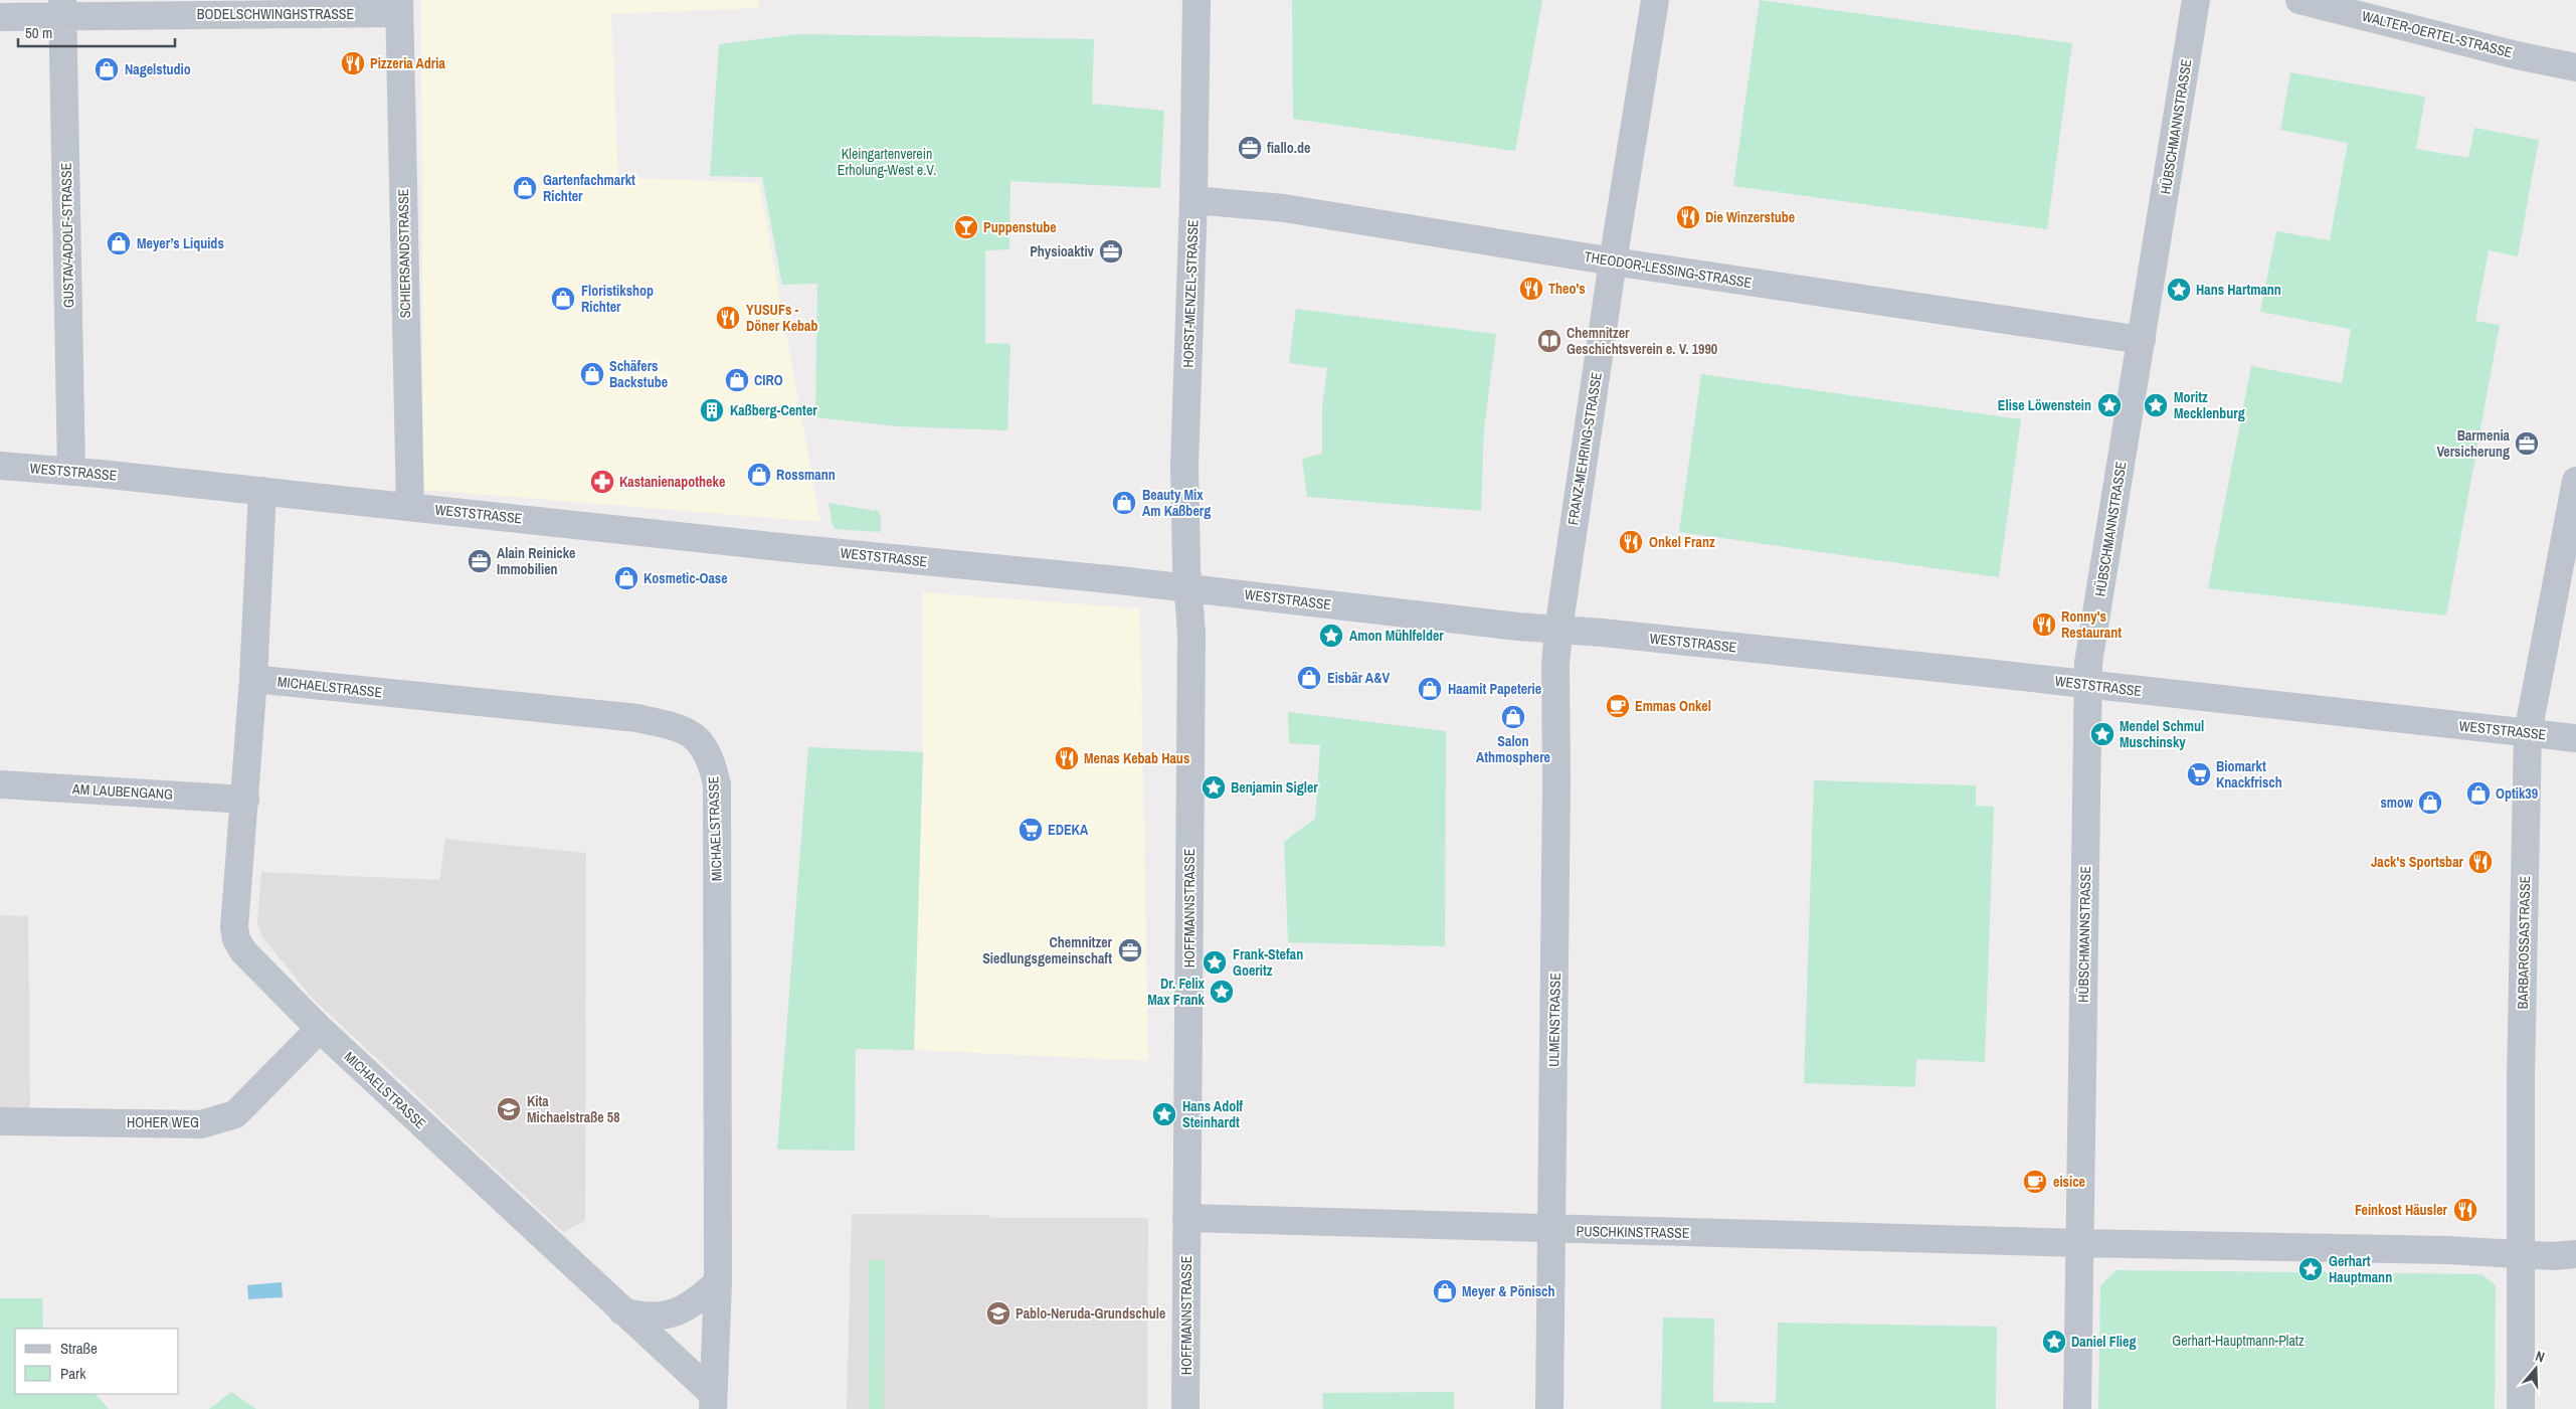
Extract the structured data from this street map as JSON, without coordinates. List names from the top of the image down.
{
  "streets": {
    "street": [
      "BODELSCHWINGHSTRASSE",
      "WALTER-OERTEL-STRASSE",
      "HÜBSCHMANNSTRASSE",
      "GUSTAV-ADOLF-STRASSE",
      "SCHIERSANDSTRASSE",
      "THEODOR-LESSING-STRASSE",
      "HORST-MENZEL-STRASSE",
      "FRANZ-MEHRING-STRASSE",
      "WESTSTRASSE",
      "MICHAELSTRASSE",
      "AM LAUBENGANG",
      "HOFFMANNSTRASSE",
      "BARBAROSSASTRASSE",
      "ULMENSTRASSE",
      "HOHER WEG",
      "PUSCHKINSTRASSE"
    ]
  },
  "crossings": [
    ["BODELSCHWINGHSTRASSE", "GUSTAV-ADOLF-STRASSE"],
    ["BODELSCHWINGHSTRASSE", "SCHIERSANDSTRASSE"],
    ["HÜBSCHMANNSTRASSE", "THEODOR-LESSING-STRASSE"],
    ["HÜBSCHMANNSTRASSE", "WESTSTRASSE"],
    ["HÜBSCHMANNSTRASSE", "PUSCHKINSTRASSE"],
    ["GUSTAV-ADOLF-STRASSE", "WESTSTRASSE"],
    ["SCHIERSANDSTRASSE", "WESTSTRASSE"],
    ["THEODOR-LESSING-STRASSE", "HORST-MENZEL-STRASSE"],
    ["THEODOR-LESSING-STRASSE", "FRANZ-MEHRING-STRASSE"],
    ["HORST-MENZEL-STRASSE", "WESTSTRASSE"],
    ["HORST-MENZEL-STRASSE", "HOFFMANNSTRASSE"],
    ["FRANZ-MEHRING-STRASSE", "WESTSTRASSE"],
    ["FRANZ-MEHRING-STRASSE", "ULMENSTRASSE"],
    ["WESTSTRASSE", "MICHAELSTRASSE"],
    ["WESTSTRASSE", "HOFFMANNSTRASSE"],
    ["WESTSTRASSE", "BARBAROSSASTRASSE"],
    ["WESTSTRASSE", "ULMENSTRASSE"],
    ["MICHAELSTRASSE", "AM LAUBENGANG"],
    ["MICHAELSTRASSE", "HOHER WEG"],
    ["HOFFMANNSTRASSE", "PUSCHKINSTRASSE"],
    ["ULMENSTRASSE", "PUSCHKINSTRASSE"]
  ],
  "parks": ["Kleingartenverein Erholung-West e.V.", "Gerhart-Hauptmann-Platz"],
  "places": {
    "restaurant": [
      "Pizzeria Adria",
      "Die Winzerstube",
      "Theo's",
      "YUSUFs - Döner Kebab",
      "Onkel Franz",
      "Ronny's Restaurant",
      "Menas Kebab Haus",
      "Jack's Sportsbar",
      "Feinkost Häusler"
    ],
    "shop": [
      "Nagelstudio",
      "Gartenfachmarkt Richter",
      "Meyer’s Liquids",
      "Floristikshop Richter",
      "Schäfers Backstube",
      "CIRO",
      "Rossmann",
      "Beauty Mix Am Kaßberg",
      "Kosmetic-Oase",
      "Eisbär A&V",
      "Haamit Papeterie",
      "Salon Athmosphere",
      "Optik39",
      "smow",
      "Meyer & Pönisch"
    ],
    "office": [
      "fiallo.de",
      "Physioaktiv",
      "Barmenia Versicherung",
      "Alain Reinicke Immobilien",
      "Chemnitzer Siedlungsgemeinschaft"
    ],
    "bar": ["Puppenstube"],
    "place": [
      "Hans Hartmann",
      "Elise Löwenstein",
      "Moritz Mecklenburg",
      "Amon Mühlfelder",
      "Mendel Schmul Muschinsky",
      "Benjamin Sigler",
      "Frank-Stefan Goeritz",
      "Dr. Felix Max Frank",
      "Hans Adolf Steinhardt",
      "Gerhart Hauptmann",
      "Daniel Flieg"
    ],
    "library": ["Chemnitzer Geschichtsverein e. V. 1990"],
    "building": ["Kaßberg-Center"],
    "pharmacy": ["Kastanienapotheke"],
    "cafe": ["Emmas Onkel", "eisice"],
    "supermarket": ["Biomarkt Knackfrisch", "EDEKA"],
    "school or university": ["Kita Michaelstraße 58", "Pablo-Neruda-Grundschule"]
  },
  "legend": ["Straße", "Park"],
  "scale_bar": "50 m",
  "north": "top"
}
